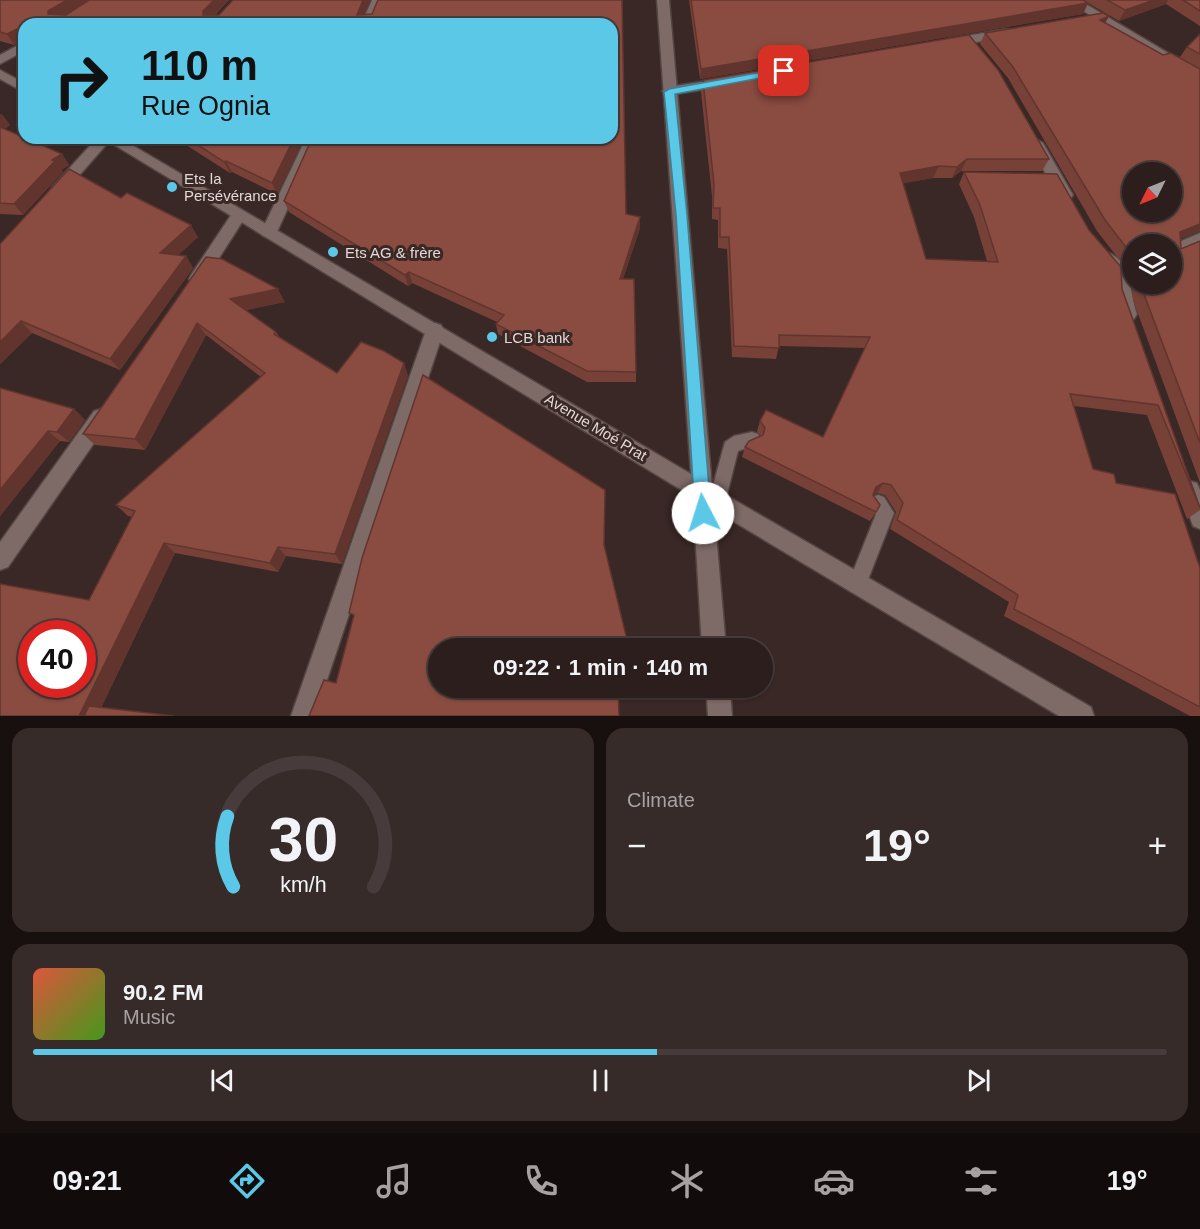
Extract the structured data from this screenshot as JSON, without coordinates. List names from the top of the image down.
{
  "streets": {
    "street": ["Avenue Moé Prat"]
  },
  "places": ["Ets la Persévérance", "Ets AG & frère", "LCB bank"],
  "north": "bottom left",
  "page": {
    "turn": ["110 m", "Rue Ognia"],
    "limit": "40",
    "trip": "09:22 · 1 min · 140 m",
    "tile": "Climate",
    "heat": ["−", "19°", "+"],
    "song": ["90.2 FM", "Music"],
    "tabs": ["09:21", "19°"],
    "gauge": ["30", "km/h"]
  }
}
